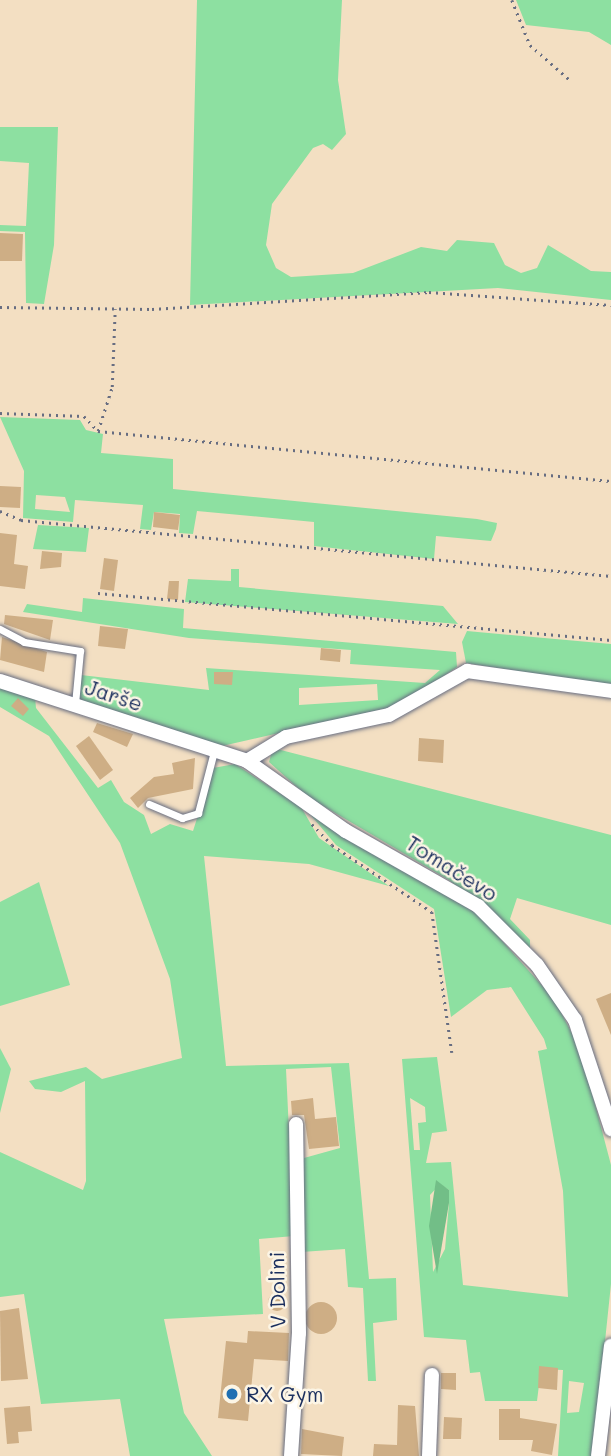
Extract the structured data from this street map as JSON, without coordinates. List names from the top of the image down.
{
  "streets": {
    "street": ["Jarše", "Tomačevo", "V Dolini"]
  },
  "crossings": [
    ["Jarše", "Tomačevo"]
  ],
  "places": ["RX Gym"]
}
